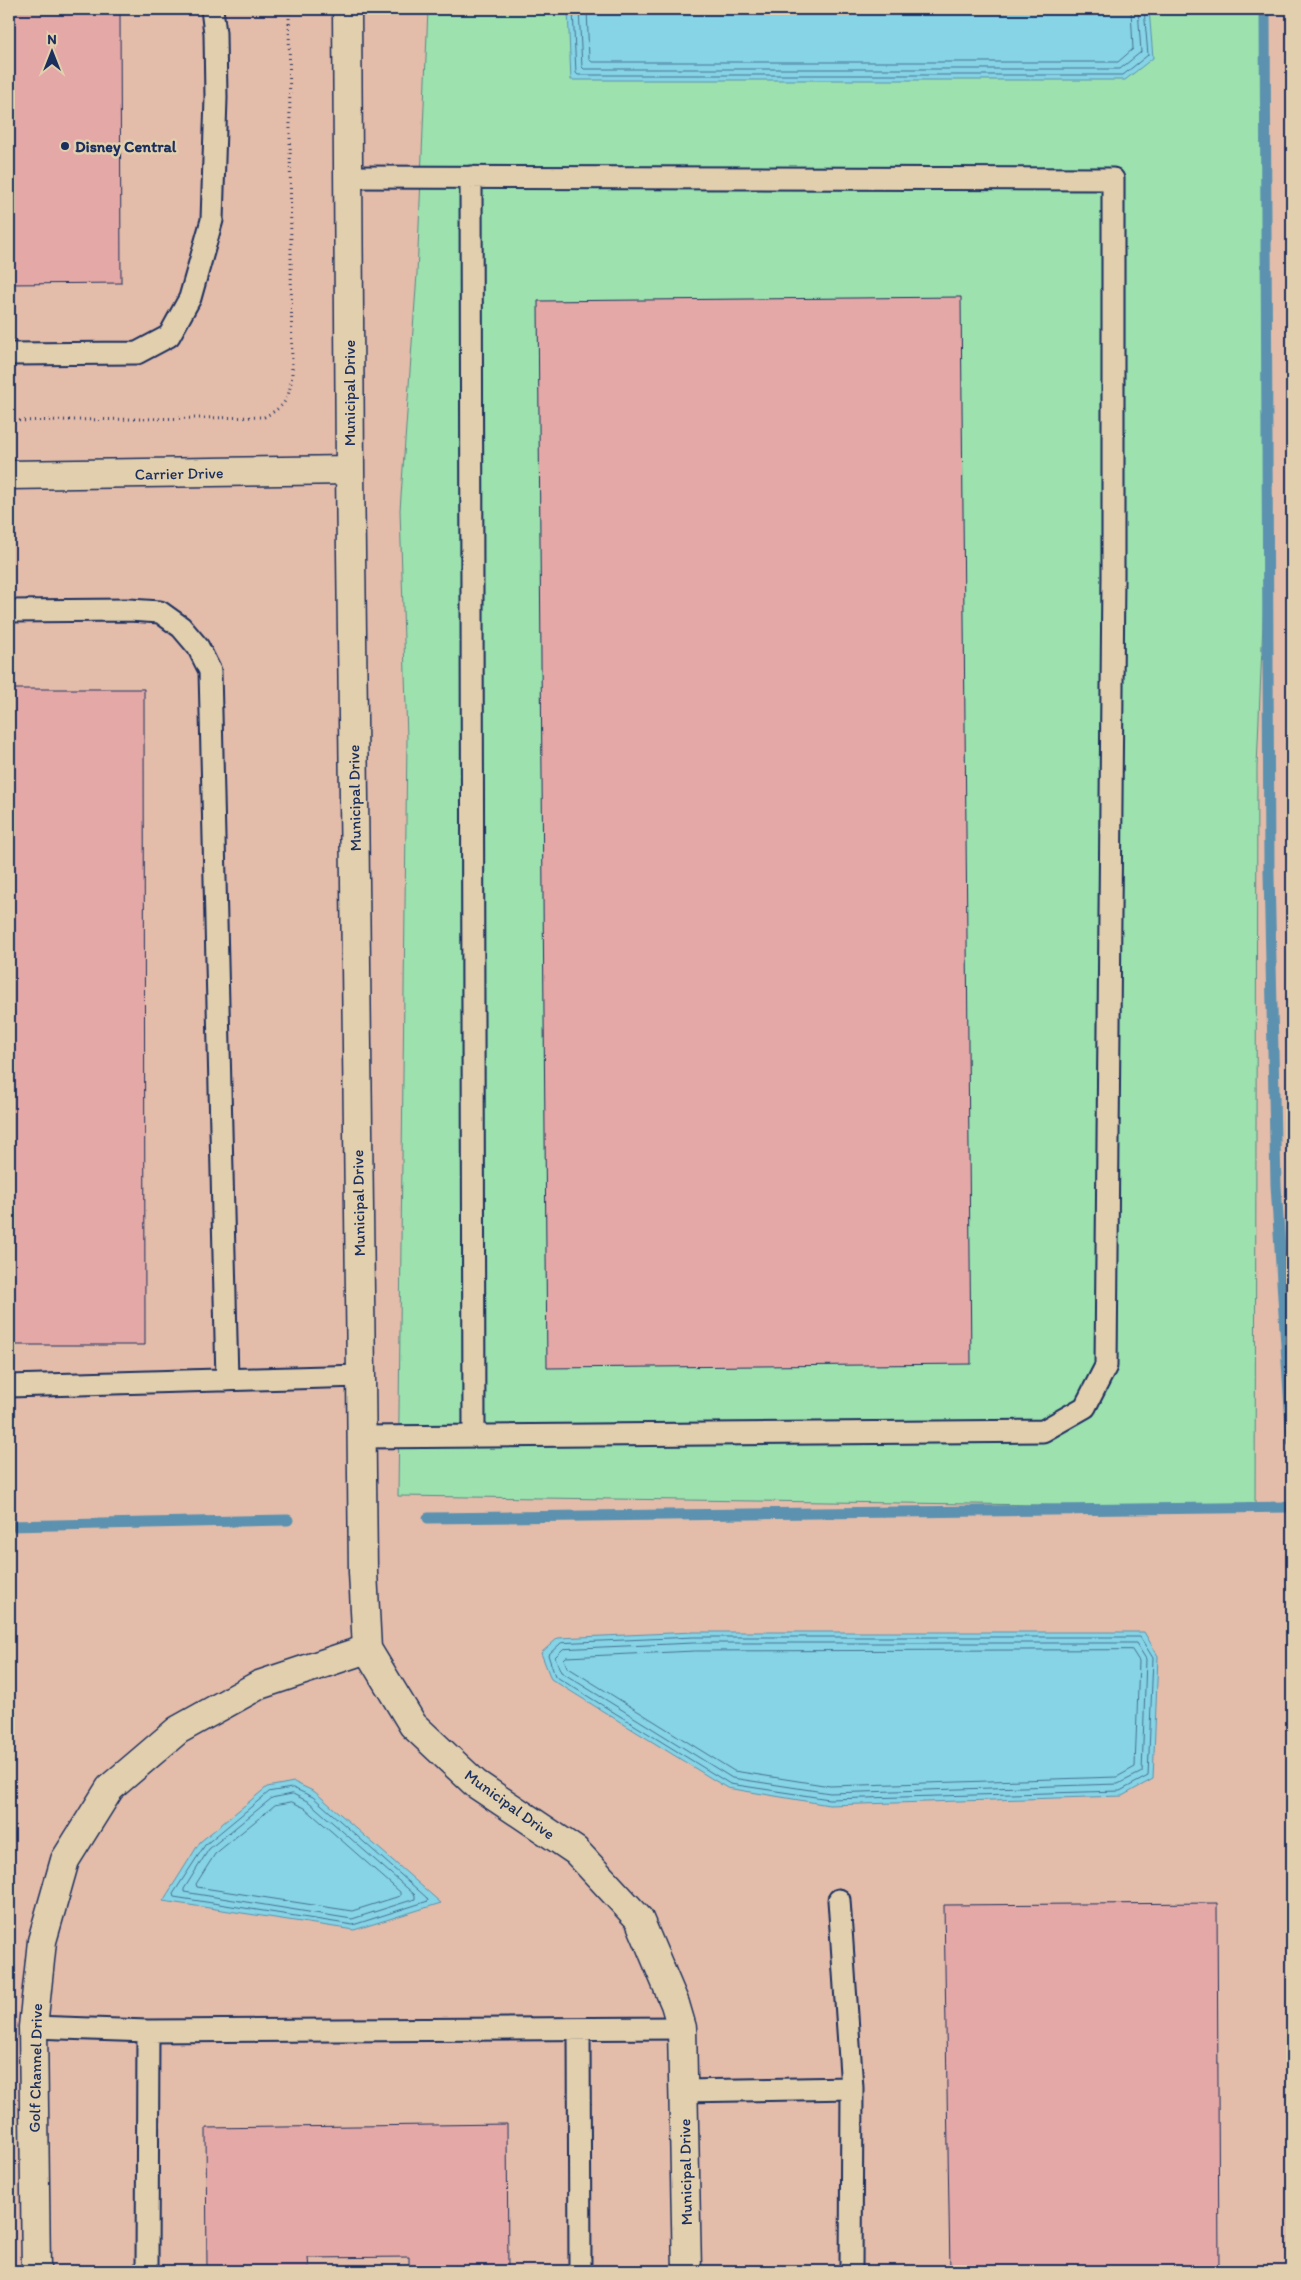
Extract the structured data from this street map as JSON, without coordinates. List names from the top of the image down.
{
  "streets": {
    "street": ["Municipal Drive", "Carrier Drive", "Golf Channel Drive"]
  },
  "crossings": [
    ["Municipal Drive", "Carrier Drive"],
    ["Municipal Drive", "Golf Channel Drive"]
  ],
  "places": ["Disney Central"],
  "north": "top"
}
